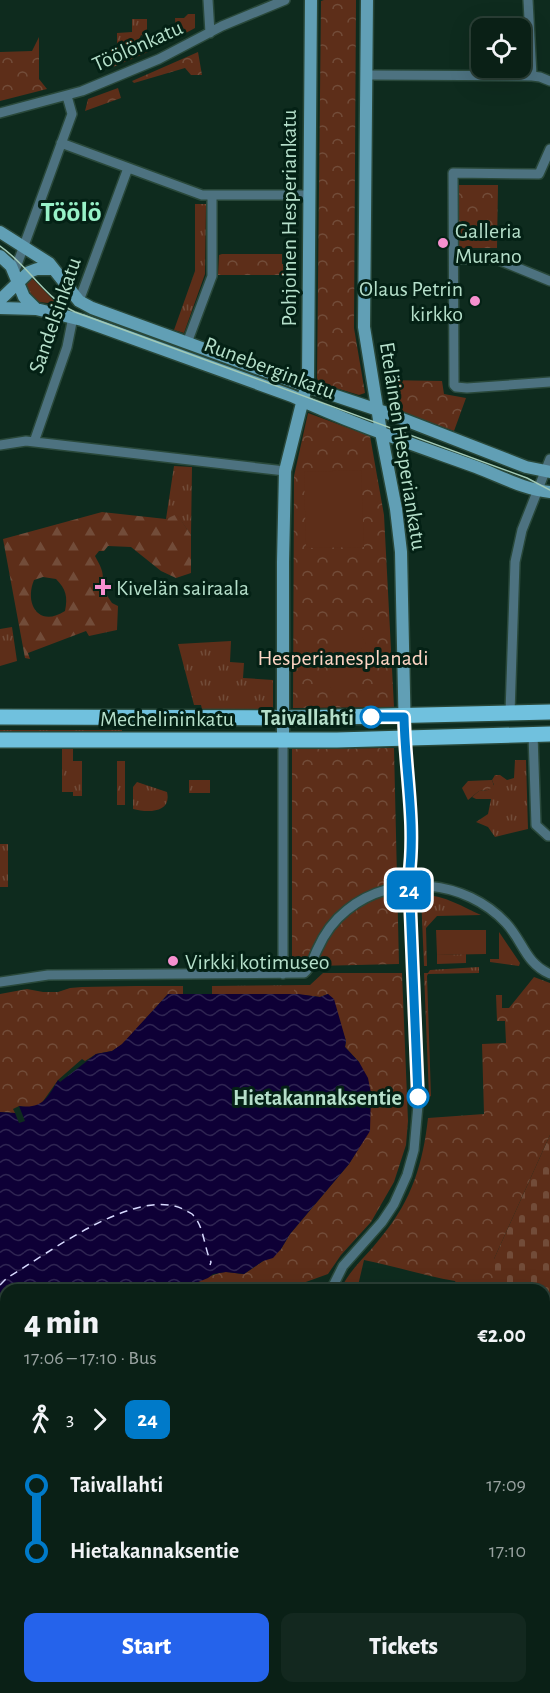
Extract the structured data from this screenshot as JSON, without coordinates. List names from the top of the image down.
{
  "streets": {
    "main road": ["Mechelininkatu"],
    "street": [
      "Töölönkatu",
      "Pohjoinen Hesperiankatu",
      "Sandelsinkatu",
      "Runeberginkatu",
      "Eteläinen Hesperiankatu"
    ]
  },
  "crossings": [
    ["Pohjoinen Hesperiankatu", "Runeberginkatu"],
    ["Pohjoinen Hesperiankatu", "Mechelininkatu"],
    ["Sandelsinkatu", "Runeberginkatu"],
    ["Runeberginkatu", "Eteläinen Hesperiankatu"],
    ["Eteläinen Hesperiankatu", "Mechelininkatu"]
  ],
  "districts": ["Töölö"],
  "parks": ["Hesperianesplanadi"],
  "places": {
    "other": [
      "Galleria Murano",
      "Olaus Petrin kirkko",
      "Taivallahti",
      "Virkki kotimuseo",
      "Hietakannaksentie"
    ],
    "health": ["Kivelän sairaala"]
  },
  "lines": ["bus line 24"],
  "page": {
    "on_map": "24",
    "heading": ["4 min", "17:06 – 17:10 · Bus", "€2.00"],
    "legs": ["3", "24"],
    "list": [
      {
        "name": "Taivallahti",
        "value": "17:09"
      },
      {
        "name": "Hietakannaksentie",
        "value": "17:10"
      }
    ],
    "buttons": ["Start", "Tickets"]
  }
}
